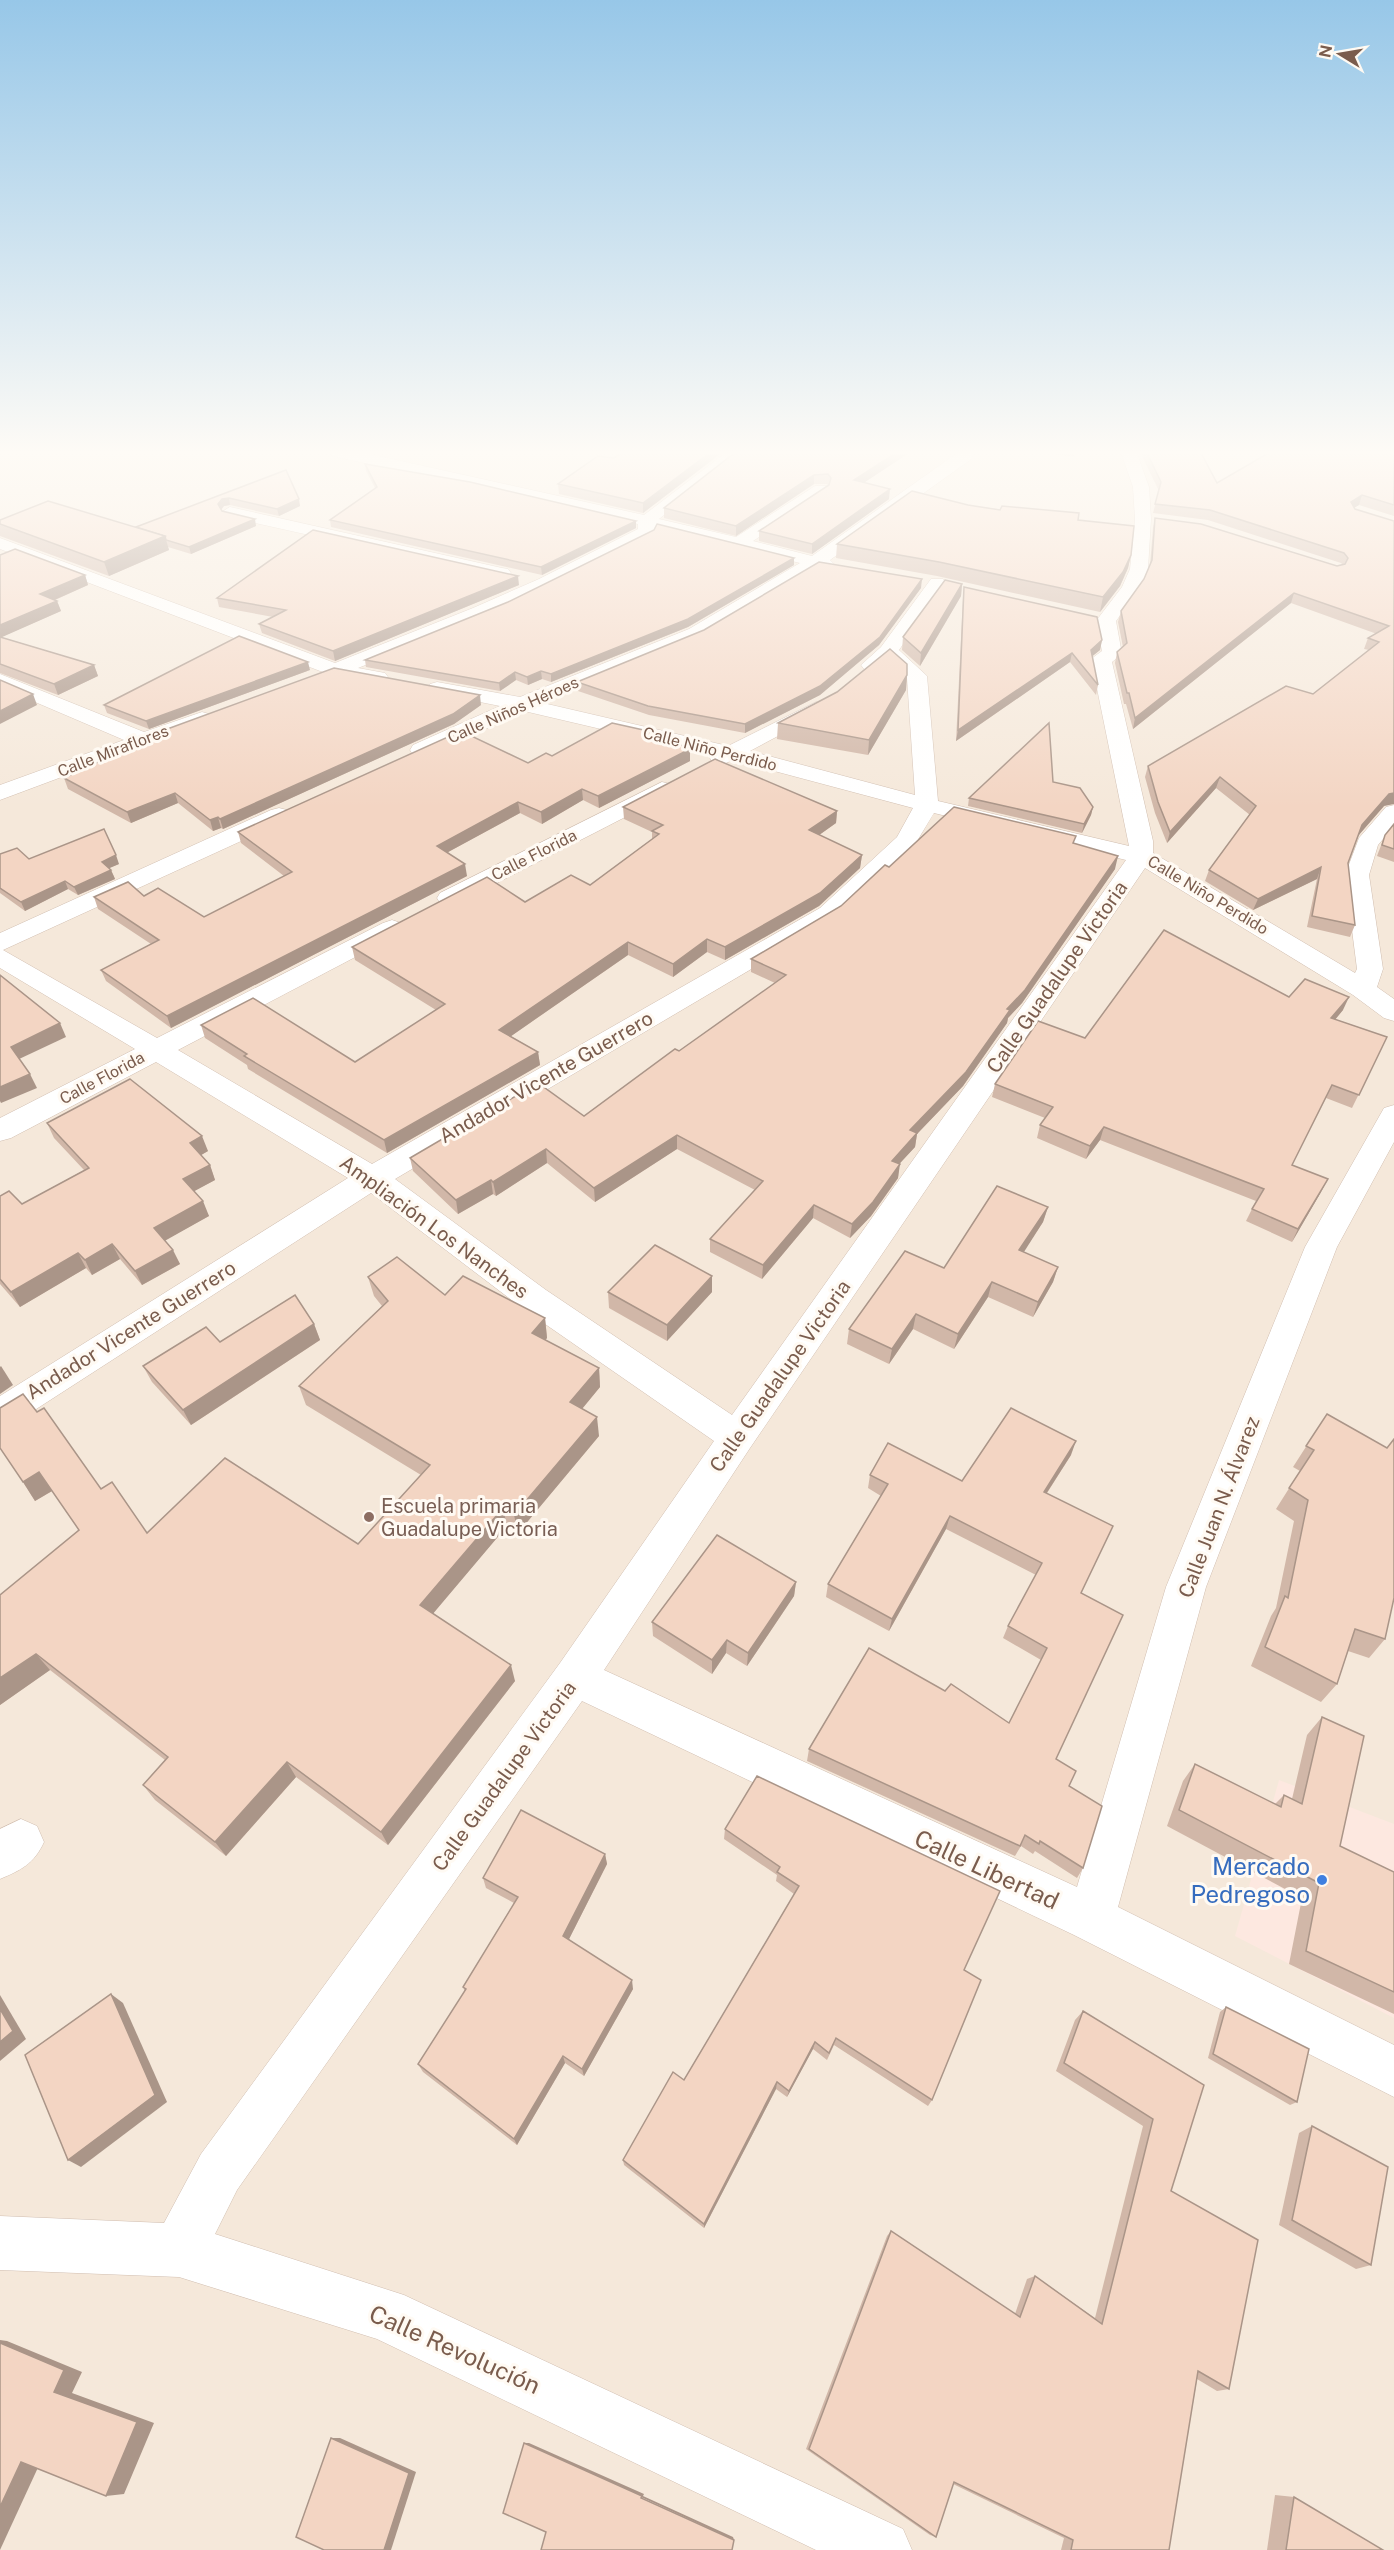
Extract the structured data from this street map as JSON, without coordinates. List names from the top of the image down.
{
  "streets": {
    "street": [
      "Calle Niños Héroes",
      "Calle Niño Perdido",
      "Calle Miraflores",
      "Calle Florida",
      "Calle Guadalupe Victoria",
      "Andador Vicente Guerrero",
      "Ampliación Los Nanches",
      "Calle Juan N. Álvarez",
      "Calle Libertad",
      "Calle Revolución"
    ]
  },
  "crossings": [
    ["Calle Niños Héroes", "Calle Niño Perdido"],
    ["Calle Niño Perdido", "Calle Florida"],
    ["Calle Niño Perdido", "Calle Guadalupe Victoria"],
    ["Calle Niño Perdido", "Andador Vicente Guerrero"],
    ["Calle Florida", "Ampliación Los Nanches"],
    ["Calle Guadalupe Victoria", "Ampliación Los Nanches"],
    ["Calle Guadalupe Victoria", "Calle Libertad"],
    ["Calle Guadalupe Victoria", "Calle Revolución"],
    ["Andador Vicente Guerrero", "Ampliación Los Nanches"],
    ["Calle Juan N. Álvarez", "Calle Libertad"]
  ],
  "places": ["Escuela primaria Guadalupe Victoria", "Mercado Pedregoso"],
  "north": "left"
}
